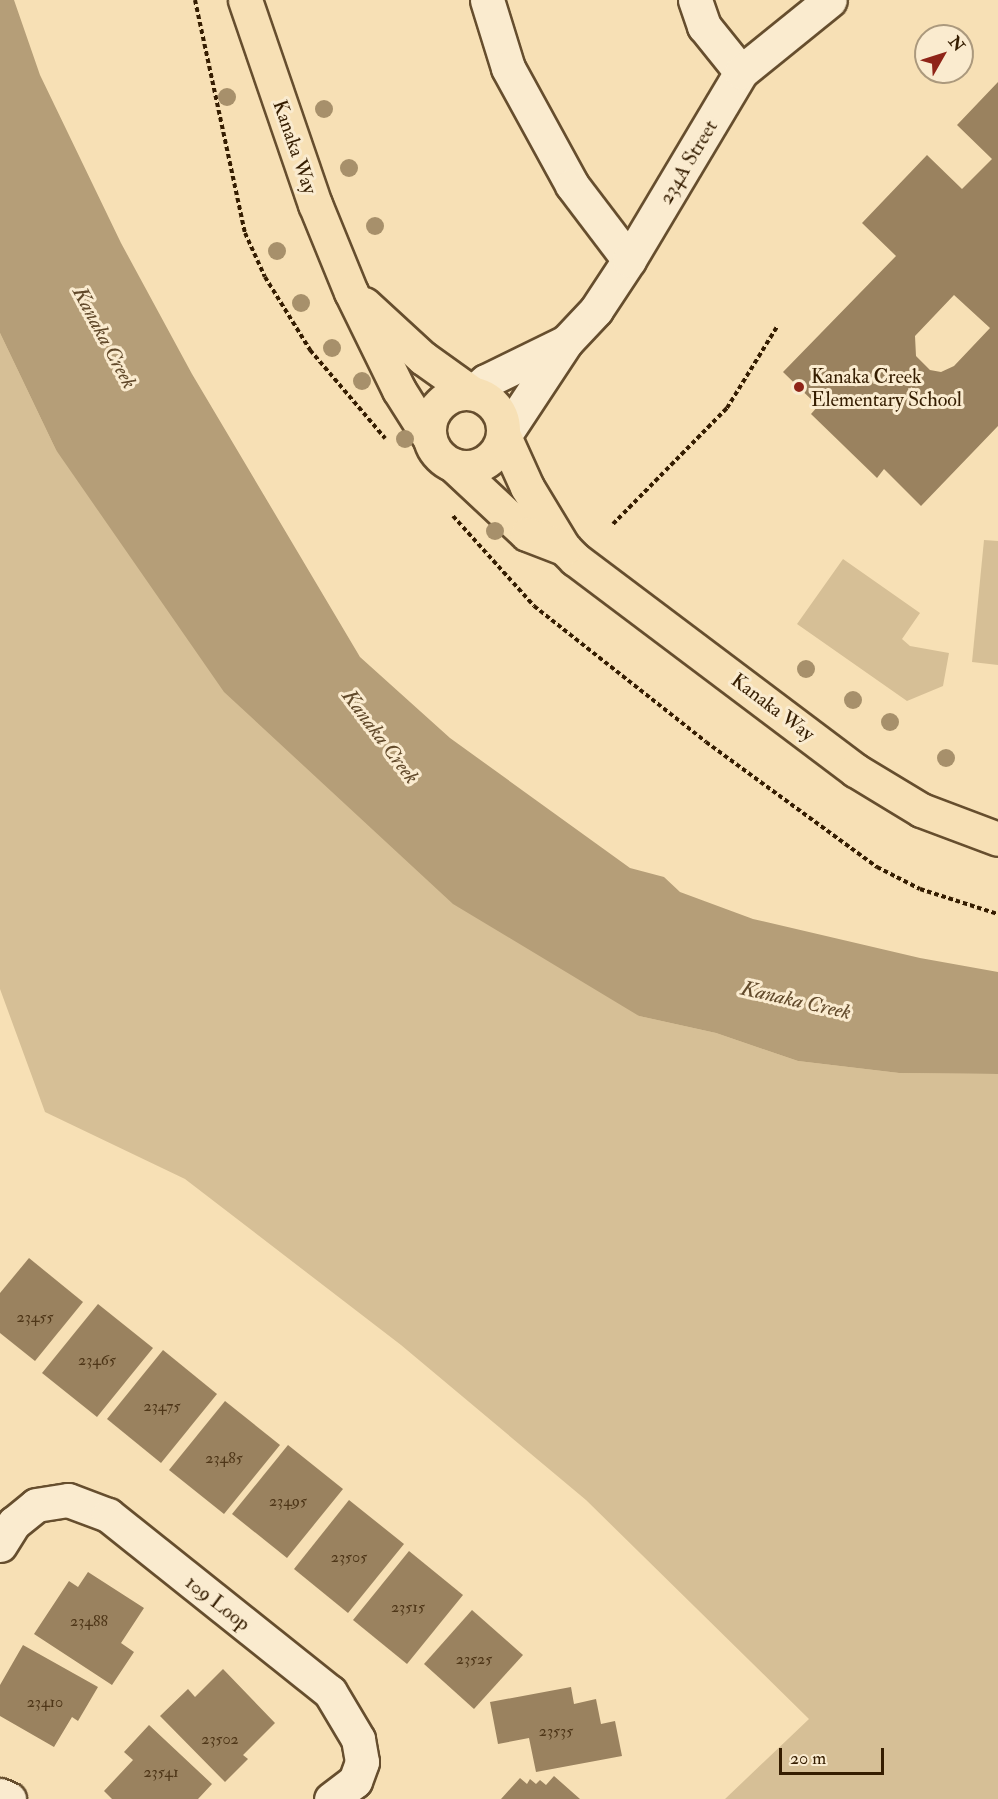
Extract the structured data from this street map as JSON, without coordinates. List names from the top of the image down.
{
  "streets": {
    "main road": ["Kanaka Way"],
    "street": ["234A Street", "109 Loop"]
  },
  "crossings": [
    ["Kanaka Way", "234A Street"]
  ],
  "water": ["Kanaka Creek"],
  "places": ["Kanaka Creek Elementary School"],
  "house_numbers": [
    "23455",
    "23465",
    "23475",
    "23485",
    "23495",
    "23505",
    "23515",
    "23488",
    "23525",
    "23410",
    "23535",
    "23502",
    "23541"
  ],
  "scale_bar": "20 m",
  "north": "top right"
}
